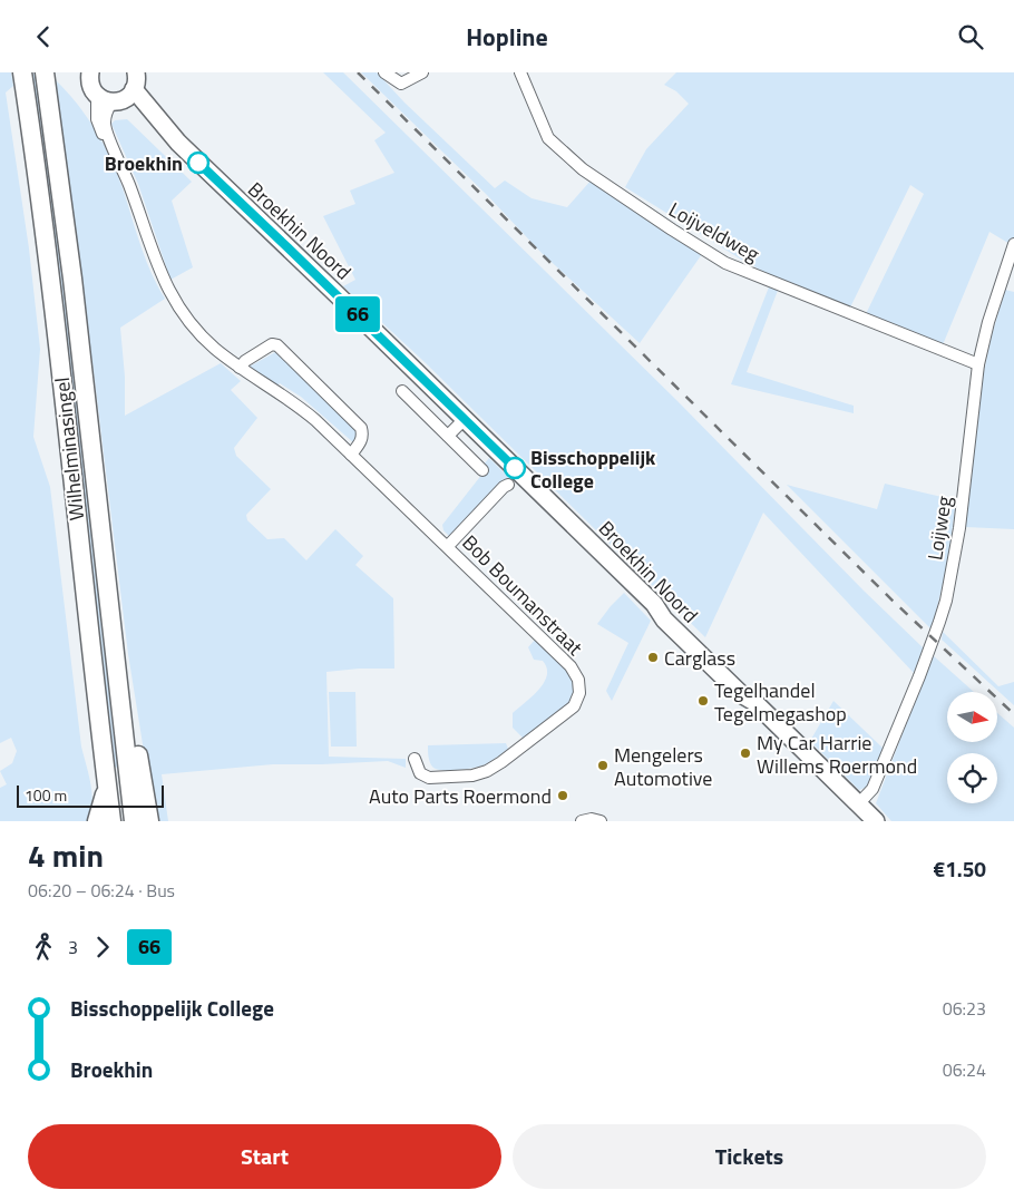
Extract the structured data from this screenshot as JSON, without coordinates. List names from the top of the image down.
{
  "streets": {
    "main road": ["Wilhelminasingel"],
    "street": [
      "Broekhin Noord",
      "Loijveldweg",
      "Loijweg",
      "Bob Boumanstraat"
    ]
  },
  "crossings": [
    ["Broekhin Noord", "Loijweg"],
    ["Broekhin Noord", "Bob Boumanstraat"],
    ["Loijveldweg", "Loijweg"]
  ],
  "places": [
    "Broekhin",
    "Bisschoppelijk College",
    "Carglass",
    "Tegelhandel Tegelmegashop",
    "My Car Harrie Willems Roermond",
    "Mengelers Automotive",
    "Auto Parts Roermond"
  ],
  "lines": ["bus line 66"],
  "scale_bar": "100 m",
  "north": "right",
  "page": {
    "header": "Hopline",
    "on_map": "66",
    "scale": "100 m",
    "heading": ["4 min", "06:20 – 06:24 · Bus", "€1.50"],
    "legs": ["3", "66"],
    "list": [
      {
        "name": "Bisschoppelijk College",
        "value": "06:23"
      },
      {
        "name": "Broekhin",
        "value": "06:24"
      }
    ],
    "buttons": ["Start", "Tickets"]
  }
}
